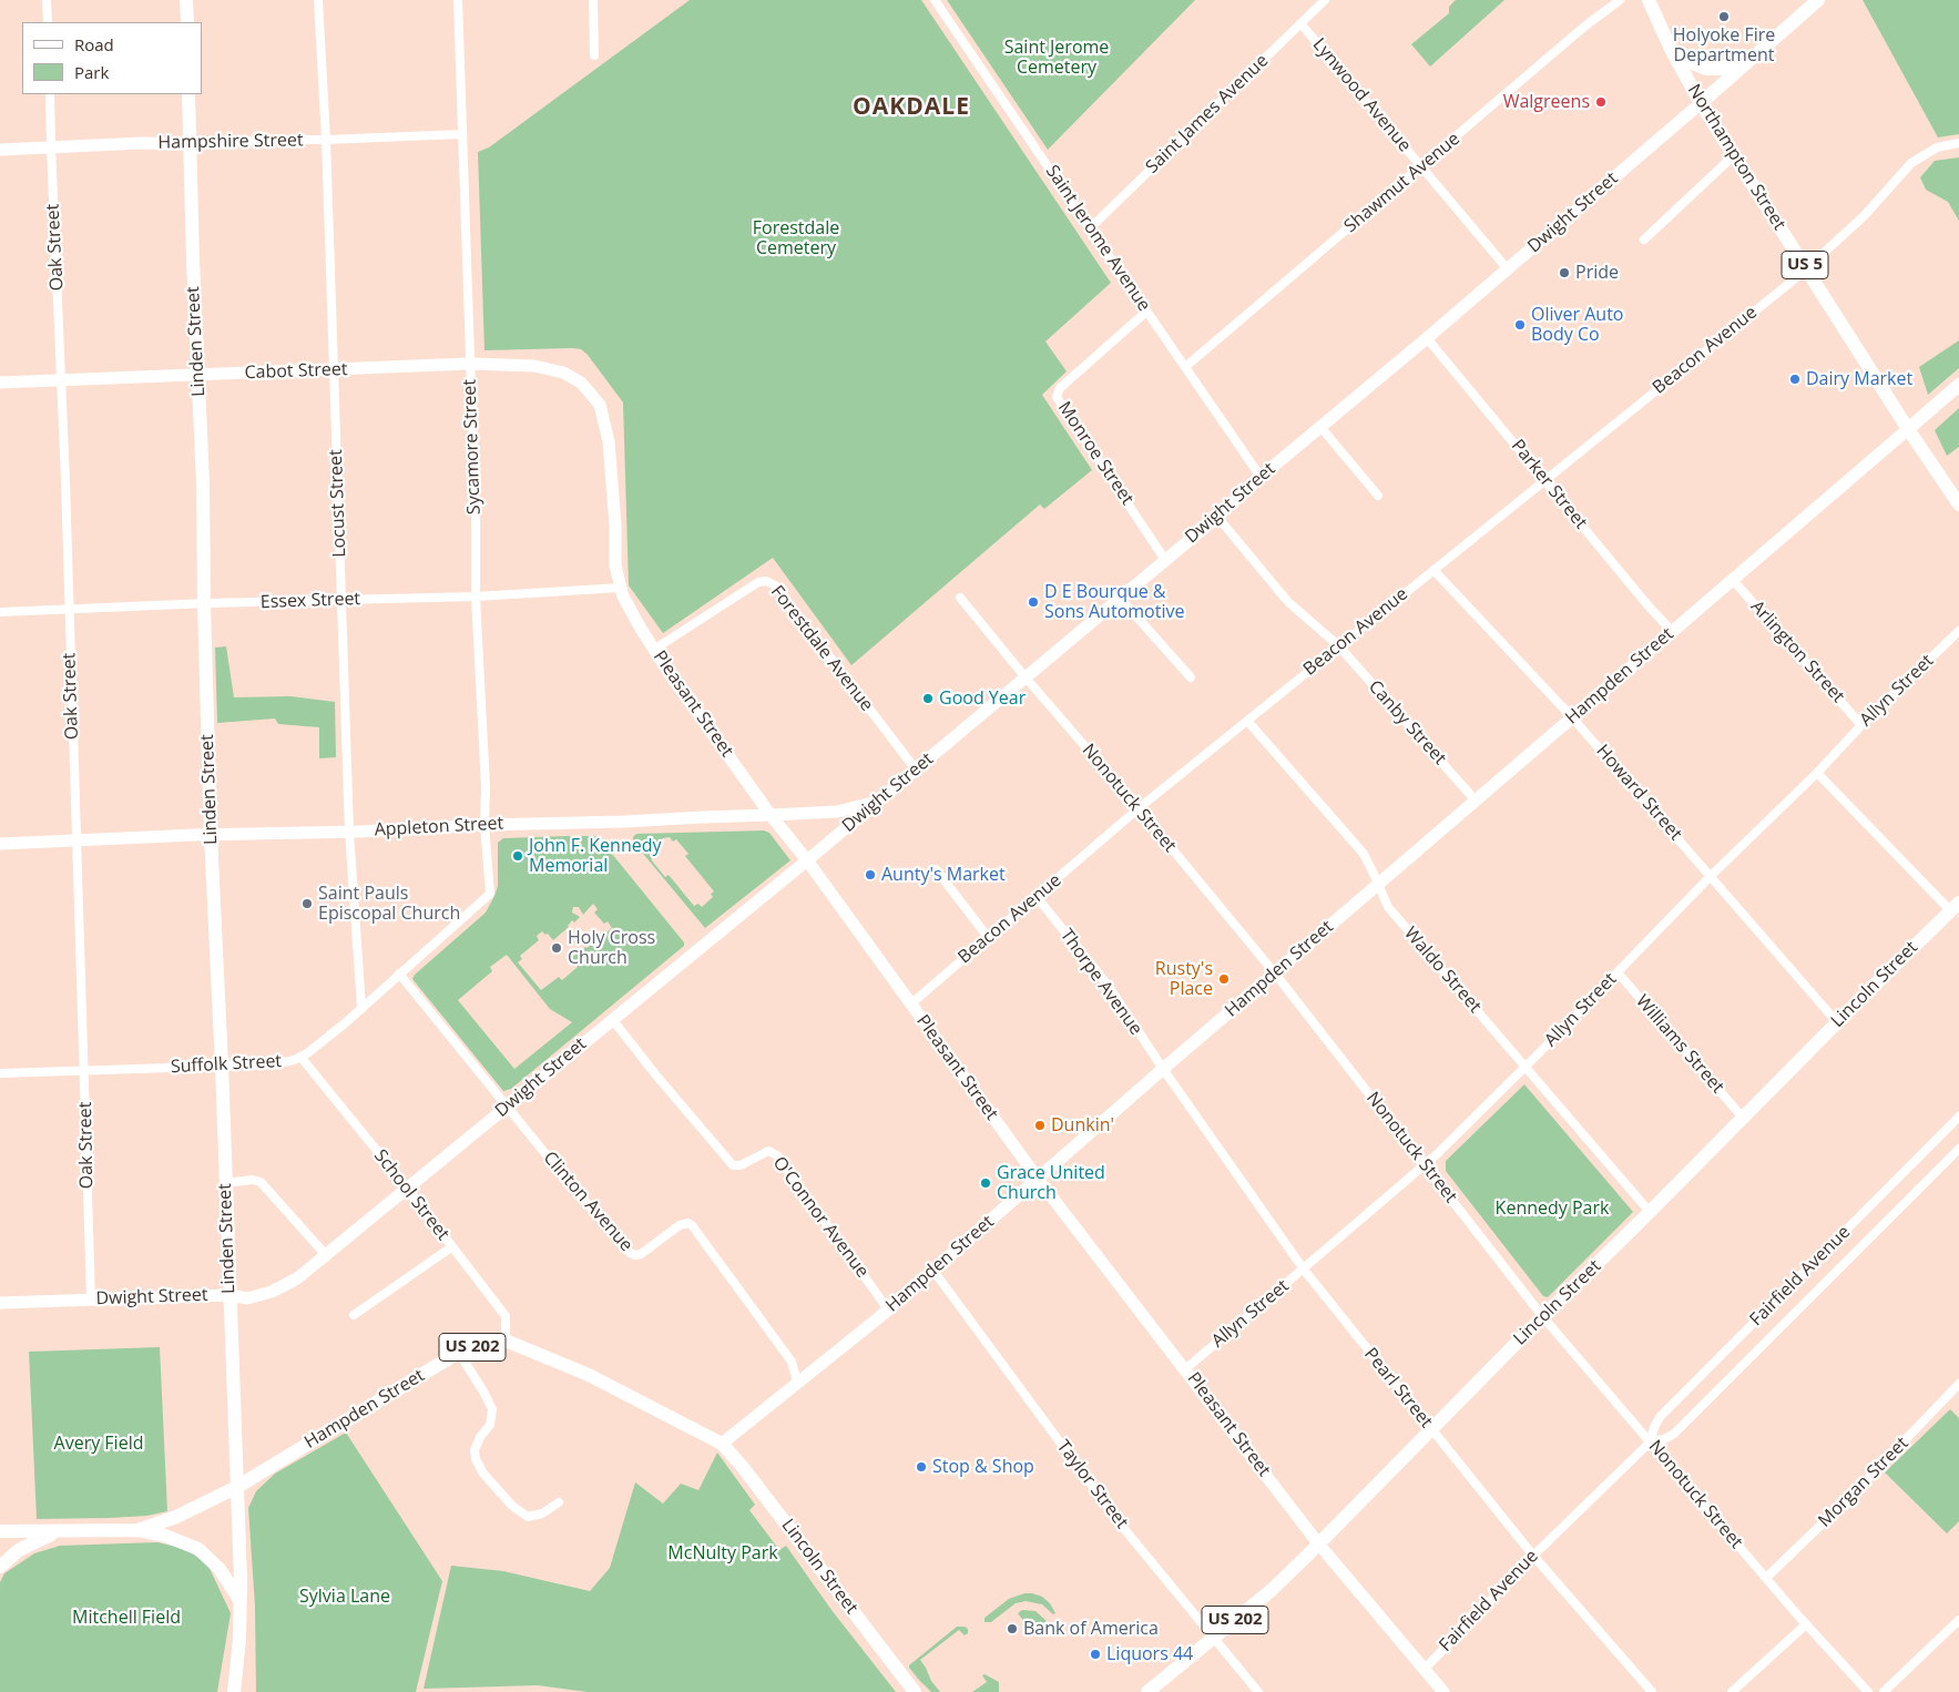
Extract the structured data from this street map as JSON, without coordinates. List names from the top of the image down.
{
  "streets": {
    "main road": [
      "Hampshire Street",
      "Northampton Street",
      "Dwight Street",
      "US 5",
      "Linden Street",
      "Cabot Street",
      "Hampden Street",
      "Pleasant Street",
      "Appleton Street",
      "Lincoln Street",
      "US 202"
    ],
    "street": [
      "Lynwood Avenue",
      "Saint James Avenue",
      "Shawmut Avenue",
      "Saint Jerome Avenue",
      "Oak Street",
      "Beacon Avenue",
      "Sycamore Street",
      "Monroe Street",
      "Parker Street",
      "Locust Street",
      "Essex Street",
      "Forestdale Avenue",
      "Arlington Street",
      "Allyn Street",
      "Canby Street",
      "Howard Street",
      "Nonotuck Street",
      "Waldo Street",
      "Thorpe Avenue",
      "Williams Street",
      "Suffolk Street",
      "School Street",
      "Clinton Avenue",
      "O'Connor Avenue",
      "Fairfield Avenue",
      "Pearl Street",
      "Morgan Street",
      "Taylor Street"
    ]
  },
  "crossings": [
    ["Lynwood Avenue", "Saint James Avenue"],
    ["Lynwood Avenue", "Shawmut Avenue"],
    ["Lynwood Avenue", "Dwight Street"],
    ["Saint James Avenue", "Saint Jerome Avenue"],
    ["Hampshire Street", "Oak Street"],
    ["Hampshire Street", "Linden Street"],
    ["Hampshire Street", "Sycamore Street"],
    ["Hampshire Street", "Locust Street"],
    ["Northampton Street", "Dwight Street"],
    ["Northampton Street", "Beacon Avenue"],
    ["Northampton Street", "Hampden Street"],
    ["Shawmut Avenue", "Saint Jerome Avenue"],
    ["Dwight Street", "Saint Jerome Avenue"],
    ["Dwight Street", "Oak Street"],
    ["Dwight Street", "Linden Street"],
    ["Dwight Street", "Monroe Street"],
    ["Dwight Street", "Parker Street"],
    ["Dwight Street", "Forestdale Avenue"],
    ["Dwight Street", "Pleasant Street"],
    ["Dwight Street", "Canby Street"],
    ["Dwight Street", "Nonotuck Street"],
    ["Dwight Street", "Appleton Street"],
    ["Dwight Street", "School Street"],
    ["Dwight Street", "Clinton Avenue"],
    ["Dwight Street", "O'Connor Avenue"],
    ["Saint Jerome Avenue", "Monroe Street"],
    ["Oak Street", "Cabot Street"],
    ["Oak Street", "Essex Street"],
    ["Oak Street", "Appleton Street"],
    ["Oak Street", "Suffolk Street"],
    ["Linden Street", "Cabot Street"],
    ["Linden Street", "Essex Street"],
    ["Linden Street", "Hampden Street"],
    ["Linden Street", "Appleton Street"],
    ["Linden Street", "Suffolk Street"],
    ["Beacon Avenue", "Parker Street"],
    ["Beacon Avenue", "Pleasant Street"],
    ["Beacon Avenue", "Canby Street"],
    ["Beacon Avenue", "Howard Street"],
    ["Beacon Avenue", "Nonotuck Street"],
    ["Beacon Avenue", "Waldo Street"],
    ["Beacon Avenue", "Thorpe Avenue"],
    ["Cabot Street", "Sycamore Street"],
    ["Cabot Street", "Locust Street"],
    ["Cabot Street", "Pleasant Street"],
    ["Sycamore Street", "Essex Street"],
    ["Sycamore Street", "Appleton Street"],
    ["Sycamore Street", "Suffolk Street"],
    ["Parker Street", "Hampden Street"],
    ["Locust Street", "Essex Street"],
    ["Locust Street", "Appleton Street"],
    ["Locust Street", "Suffolk Street"],
    ["Essex Street", "Pleasant Street"],
    ["Forestdale Avenue", "Pleasant Street"],
    ["Arlington Street", "Hampden Street"],
    ["Arlington Street", "Allyn Street"],
    ["Hampden Street", "Pleasant Street"],
    ["Hampden Street", "Canby Street"],
    ["Hampden Street", "Howard Street"],
    ["Hampden Street", "Nonotuck Street"],
    ["Hampden Street", "Waldo Street"],
    ["Hampden Street", "Thorpe Avenue"],
    ["Hampden Street", "Lincoln Street"],
    ["Hampden Street", "School Street"],
    ["Hampden Street", "Clinton Avenue"],
    ["Hampden Street", "O'Connor Avenue"],
    ["Hampden Street", "US 202"],
    ["Hampden Street", "Pearl Street"],
    ["Hampden Street", "Taylor Street"],
    ["Allyn Street", "Pleasant Street"],
    ["Allyn Street", "Howard Street"],
    ["Allyn Street", "Nonotuck Street"],
    ["Allyn Street", "Waldo Street"],
    ["Allyn Street", "Williams Street"],
    ["Allyn Street", "Pearl Street"],
    ["Pleasant Street", "Appleton Street"],
    ["Pleasant Street", "Lincoln Street"],
    ["Pleasant Street", "Fairfield Avenue"],
    ["Howard Street", "Lincoln Street"],
    ["Nonotuck Street", "Lincoln Street"],
    ["Nonotuck Street", "Fairfield Avenue"],
    ["Nonotuck Street", "Morgan Street"],
    ["Waldo Street", "Lincoln Street"],
    ["Thorpe Avenue", "Pearl Street"],
    ["Lincoln Street", "Williams Street"],
    ["Lincoln Street", "US 202"],
    ["Lincoln Street", "Pearl Street"],
    ["Lincoln Street", "Taylor Street"],
    ["Suffolk Street", "School Street"],
    ["Suffolk Street", "Clinton Avenue"],
    ["School Street", "US 202"],
    ["Fairfield Avenue", "Pearl Street"]
  ],
  "districts": ["OAKDALE"],
  "parks": [
    "Saint Jerome Cemetery",
    "Forestdale Cemetery",
    "Kennedy Park",
    "Avery Field",
    "McNulty Park",
    "Sylvia Lane",
    "Mitchell Field"
  ],
  "places": [
    "Holyoke Fire Department",
    "Walgreens",
    "Pride",
    "Oliver Auto Body Co",
    "Dairy Market",
    "D E Bourque & Sons Automotive",
    "Good Year",
    "John F. Kennedy Memorial",
    "Aunty's Market",
    "Saint Pauls Episcopal Church",
    "Holy Cross Church",
    "Rusty's Place",
    "Dunkin'",
    "Grace United Church",
    "Stop & Shop",
    "Bank of America",
    "Liquors 44"
  ],
  "legend": ["Road", "Park"]
}
